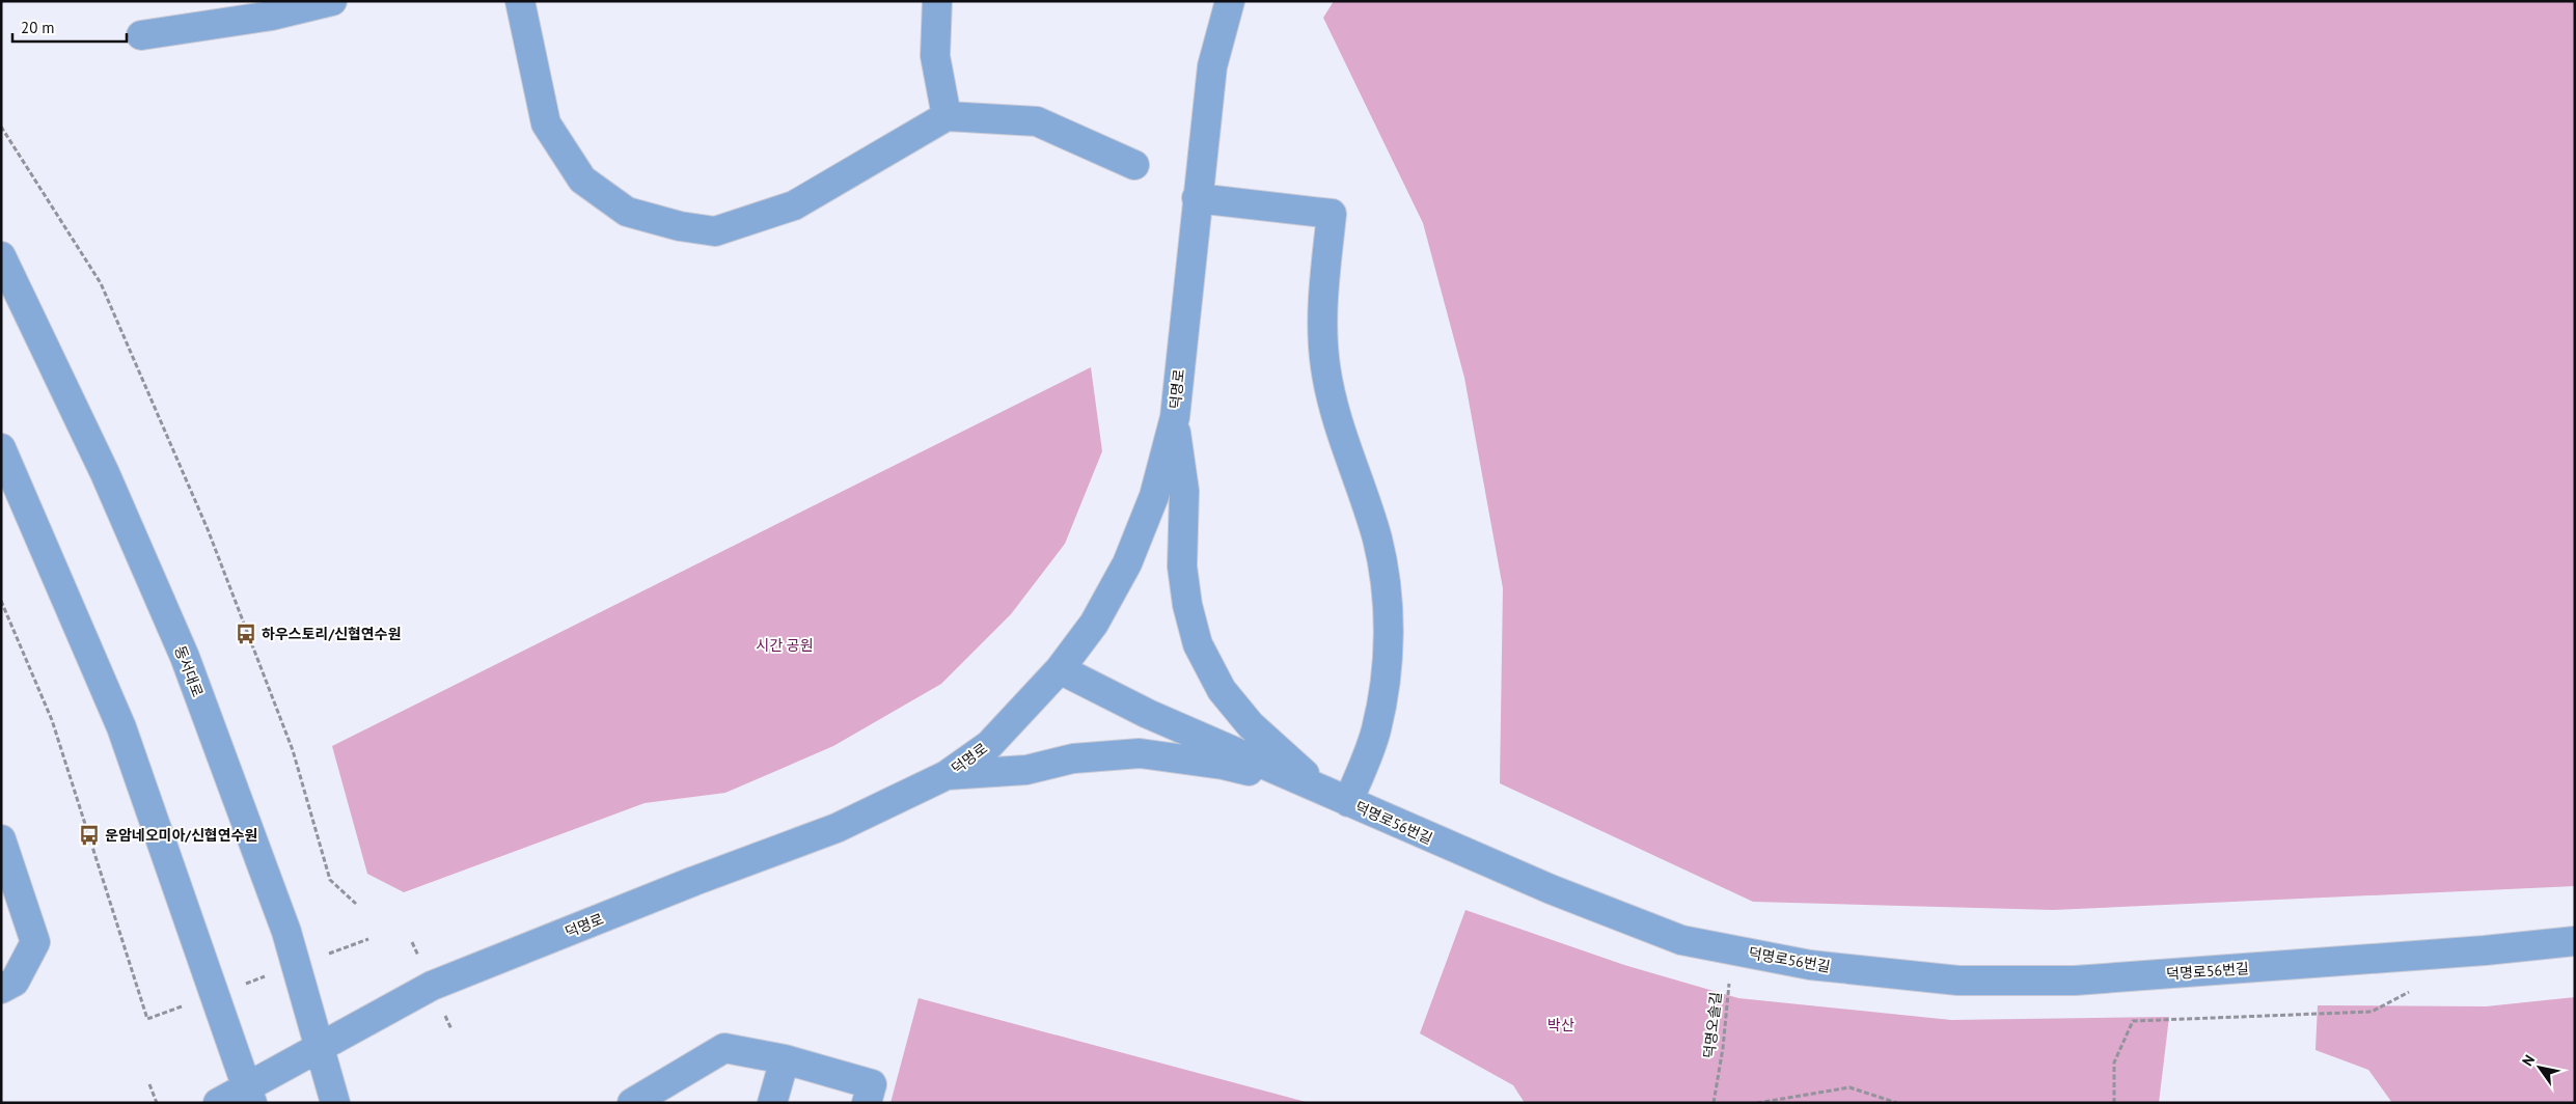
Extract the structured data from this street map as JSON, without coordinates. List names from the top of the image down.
{
  "streets": {
    "street": ["덕명로", "동서대로", "덕명로56번길"],
    "path": ["덕명오솔길"]
  },
  "crossings": [
    ["덕명로", "동서대로"],
    ["덕명로", "덕명로56번길"],
    ["덕명로56번길", "덕명오솔길"]
  ],
  "parks": ["시간 공원", "박산"],
  "places": {
    "bus stop": ["하우스토리/신협연수원", "운암네오미아/신협연수원"]
  },
  "scale_bar": "20 m",
  "north": "top left"
}
